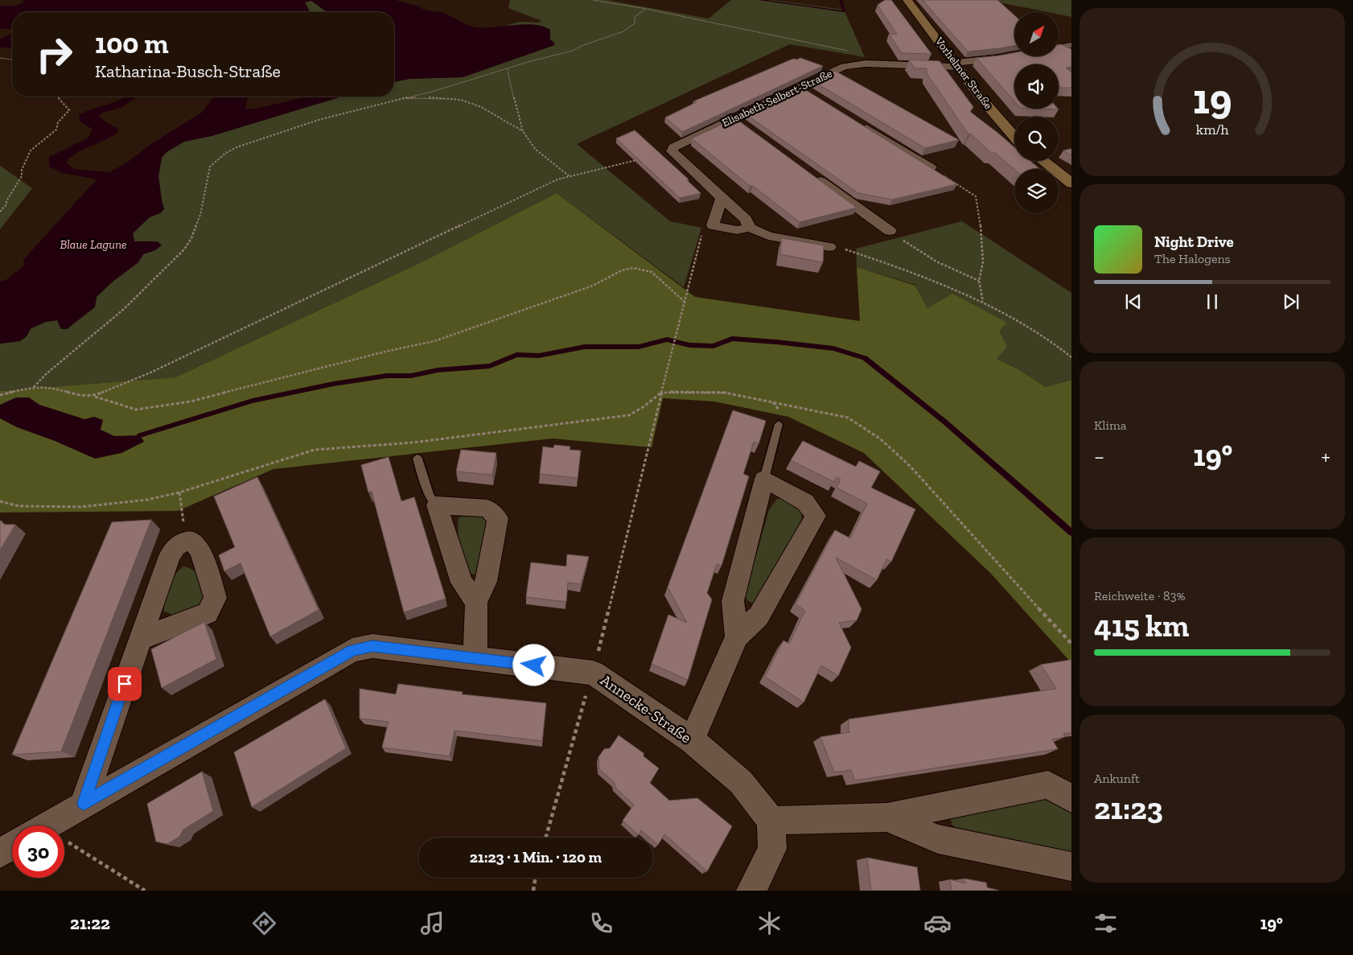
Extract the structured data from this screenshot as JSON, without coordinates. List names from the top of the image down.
{
  "streets": {
    "street": ["Vorhelmer Straße", "Elisabeth-Selbert-Straße", "Annecke-Straße"]
  },
  "crossings": [
    ["Vorhelmer Straße", "Elisabeth-Selbert-Straße"]
  ],
  "water": ["Blaue Lagune"],
  "north": "top right",
  "page": {
    "turn": ["100 m", "Katharina-Busch-Straße"],
    "song": ["Night Drive", "The Halogens"],
    "tile": [
      "Klima",
      ["Reichweite · 83%", "415 km"],
      ["Ankunft", "21:23"]
    ],
    "heat": ["−", "19°", "+"],
    "limit": "30",
    "trip": "21:23 · 1 Min. · 120 m",
    "tabs": ["21:22", "19°"],
    "gauge": ["19", "km/h"]
  }
}
